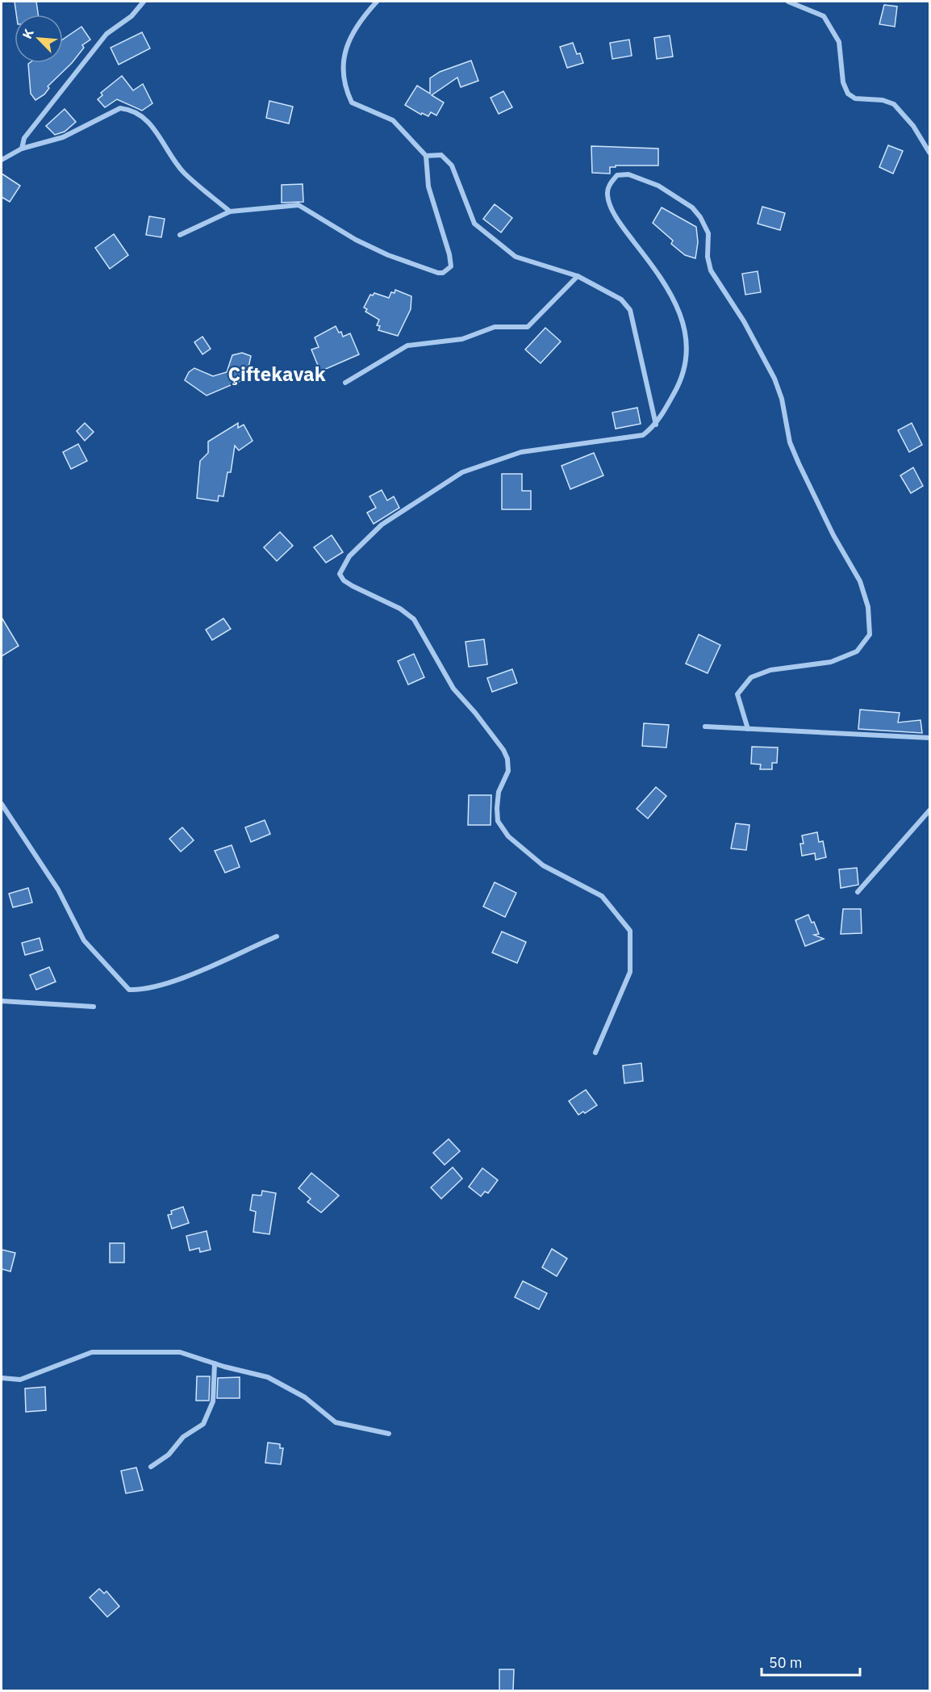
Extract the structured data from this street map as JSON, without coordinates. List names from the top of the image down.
{
  "districts": ["Çiftekavak"],
  "scale_bar": "50 m",
  "north": "top left"
}
